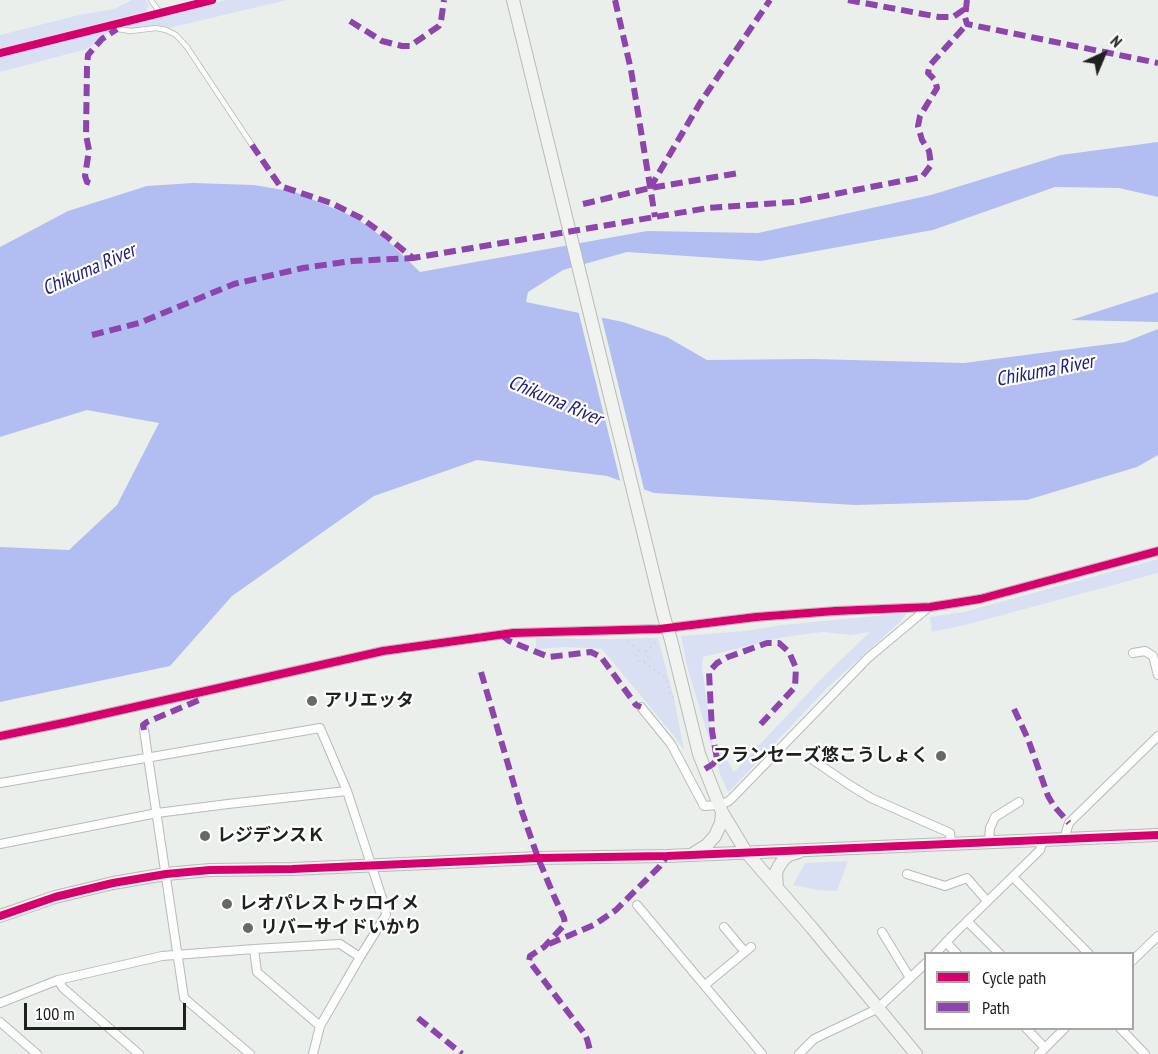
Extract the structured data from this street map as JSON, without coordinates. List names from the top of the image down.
{
  "water": ["Chikuma River"],
  "places": [
    "アリエッタ",
    "フランセーズ悠こうしょく",
    "レジデンスＫ",
    "レオパレストゥロイメ",
    "リバーサイドいかり"
  ],
  "legend": ["Cycle path", "Path"],
  "scale_bar": "100 m",
  "north": "top right"
}
